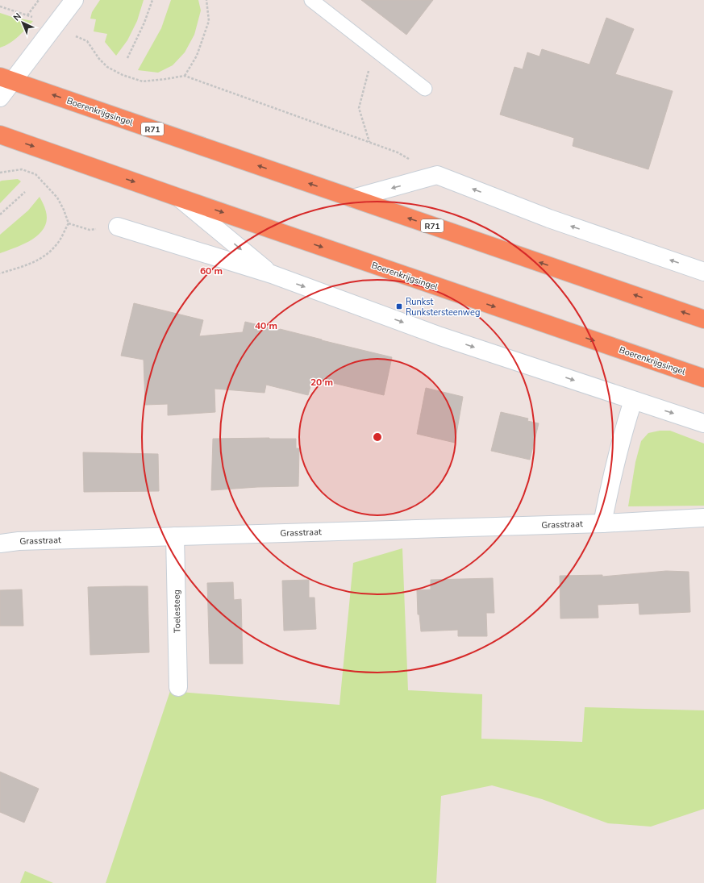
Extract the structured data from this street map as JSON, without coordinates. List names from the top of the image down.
{
  "streets": {
    "highway": ["Boerenkrijgsingel", "R71"],
    "street": ["Grasstraat", "Toelesteeg"]
  },
  "crossings": [
    ["Grasstraat", "Toelesteeg"]
  ],
  "places": {
    "transit": ["Runkst Runkstersteenweg"]
  },
  "north": "top left",
  "rings": ["60 m", "40 m", "20 m"]
}
